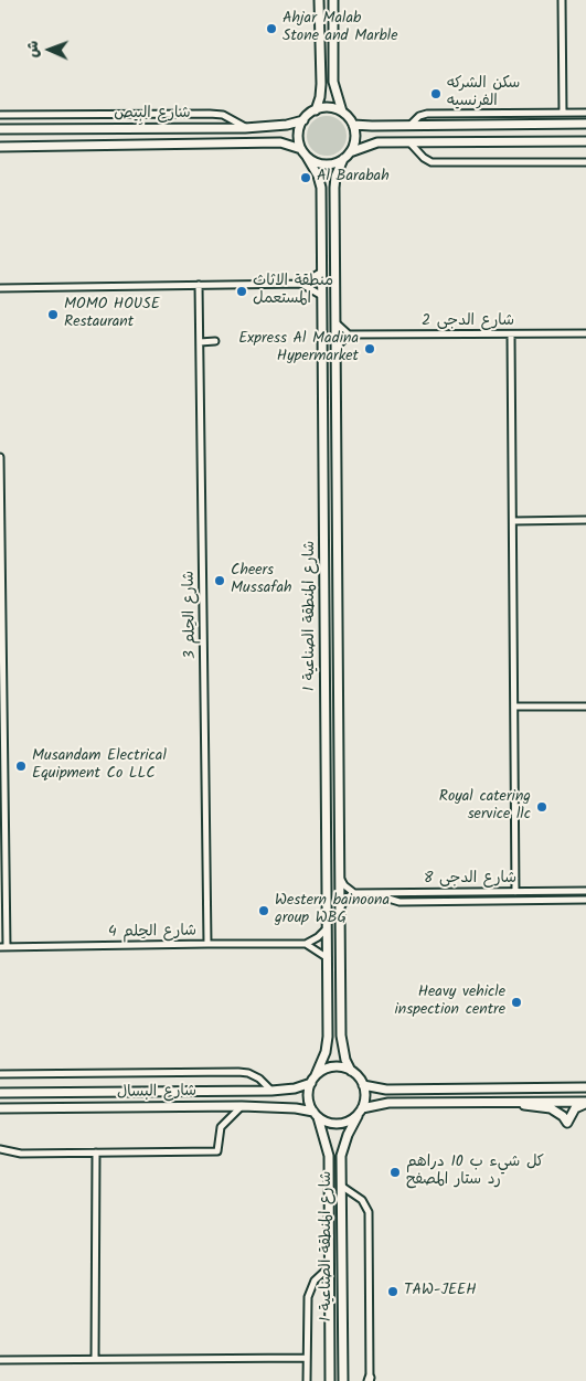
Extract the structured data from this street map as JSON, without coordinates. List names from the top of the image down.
{
  "streets": {
    "street": [
      "شارع البِيص",
      "شارع الدجى 2",
      "شارع الحِلم 3",
      "شارع المنطقة الصناعية 1",
      "شارع الدجى 8",
      "شارع الحِلم 4",
      "شارع البسال"
    ]
  },
  "crossings": [
    ["شارع البِيص", "شارع المنطقة الصناعية 1"],
    ["شارع الحِلم 3", "شارع الحِلم 4"],
    ["شارع المنطقة الصناعية 1", "شارع البسال"]
  ],
  "places": [
    "Ahjar Malab Stone and Marble",
    "سكن الشركه الفرنسيه",
    "Al Barabah",
    "منطقة الاثاث المستعمل",
    "MOMO HOUSE Restaurant",
    "Express Al Madina Hypermarket",
    "Cheers Mussafah",
    "Musandam Electrical Equipment Co LLC",
    "Royal catering service llc",
    "Western bainoona group WBG",
    "Heavy vehicle inspection centre",
    "كل شيء ب 10 دراهم رد ستار المصفح",
    "TAW-JEEH"
  ],
  "north": "left"
}
